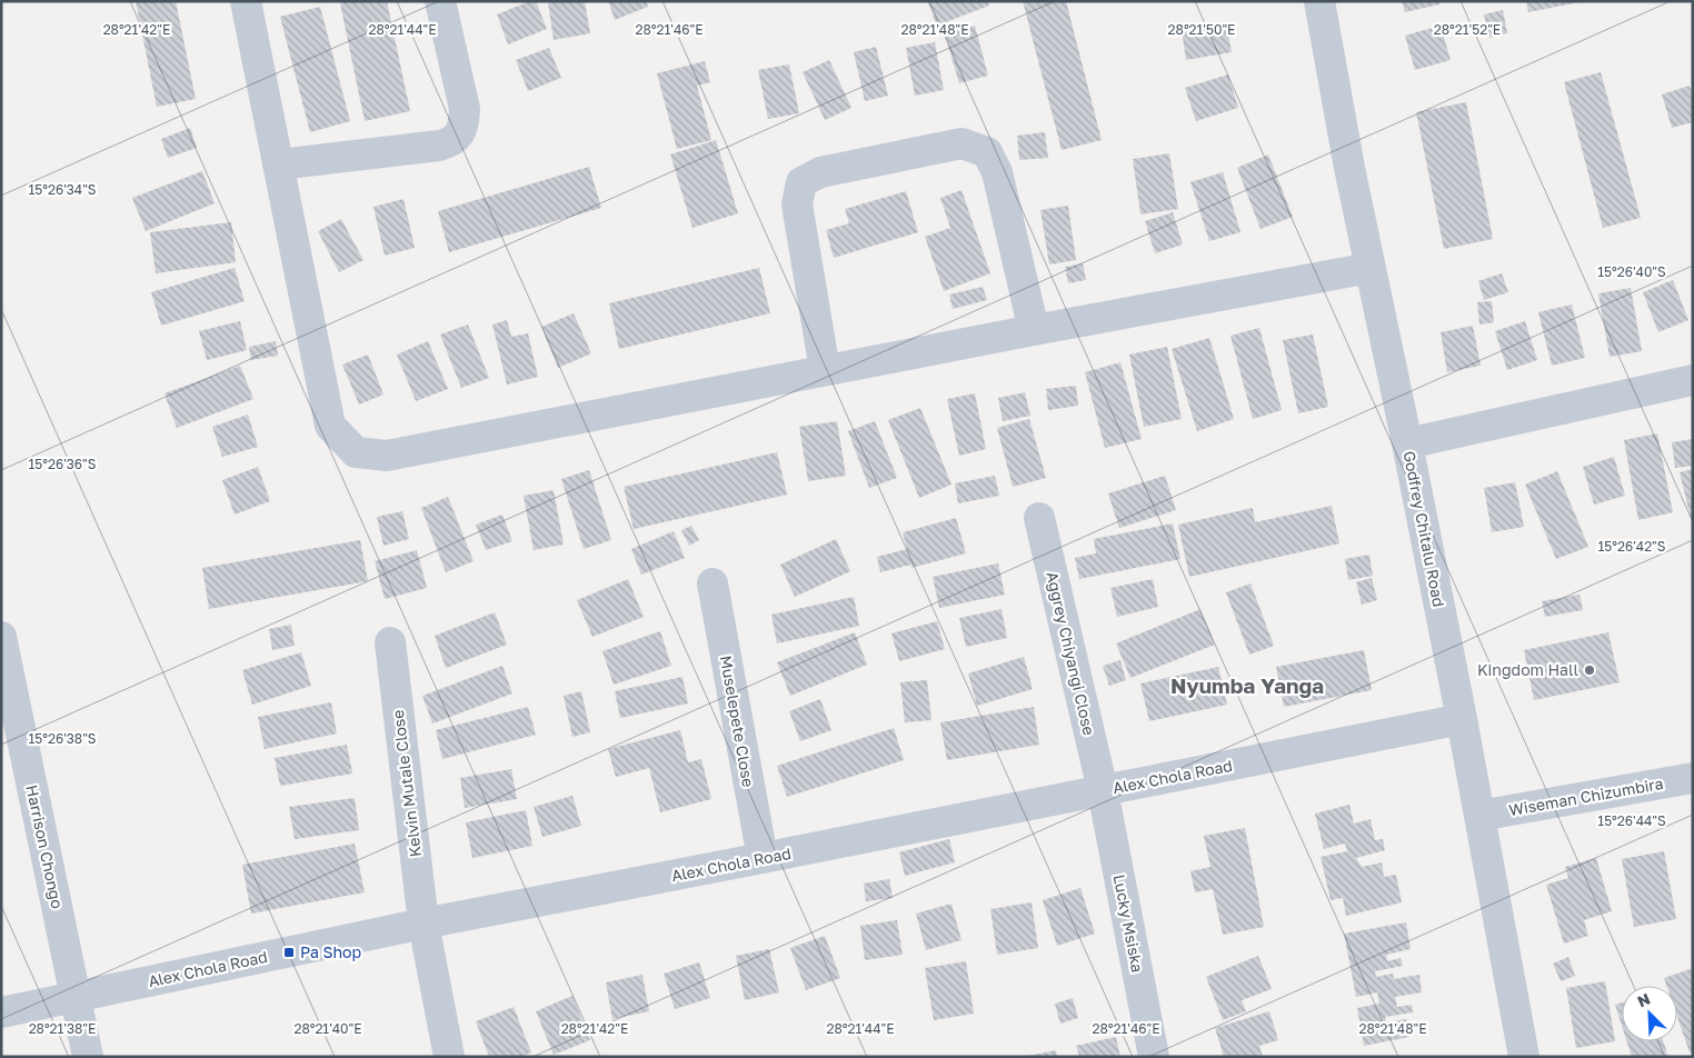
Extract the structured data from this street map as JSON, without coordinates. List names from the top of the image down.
{
  "streets": {
    "street": [
      "Godfrey Chitalu Road",
      "Aggrey Chiyangi Close",
      "Muselepete Close",
      "Alex Chola Road",
      "Kelvin Mutale Close",
      "Wiseman Chizumbira",
      "Harrison Chongo",
      "Lucky Msiska"
    ]
  },
  "crossings": [
    ["Godfrey Chitalu Road", "Alex Chola Road"],
    ["Godfrey Chitalu Road", "Wiseman Chizumbira"],
    ["Aggrey Chiyangi Close", "Alex Chola Road"],
    ["Aggrey Chiyangi Close", "Lucky Msiska"],
    ["Muselepete Close", "Alex Chola Road"],
    ["Alex Chola Road", "Kelvin Mutale Close"],
    ["Alex Chola Road", "Harrison Chongo"],
    ["Alex Chola Road", "Lucky Msiska"]
  ],
  "districts": ["Nyumba Yanga"],
  "places": {
    "other": ["Kingdom Hall"],
    "transit": ["Pa Shop"]
  },
  "north": "top left",
  "coordinates": [
    "28°21'42\"E",
    "28°21'44\"E",
    "28°21'46\"E",
    "28°21'48\"E",
    "28°21'50\"E",
    "28°21'52\"E",
    "15°26'34\"S",
    "15°26'40\"S",
    "15°26'36\"S",
    "15°26'42\"S",
    "15°26'38\"S",
    "15°26'44\"S",
    "28°21'38\"E",
    "28°21'40\"E"
  ]
}
